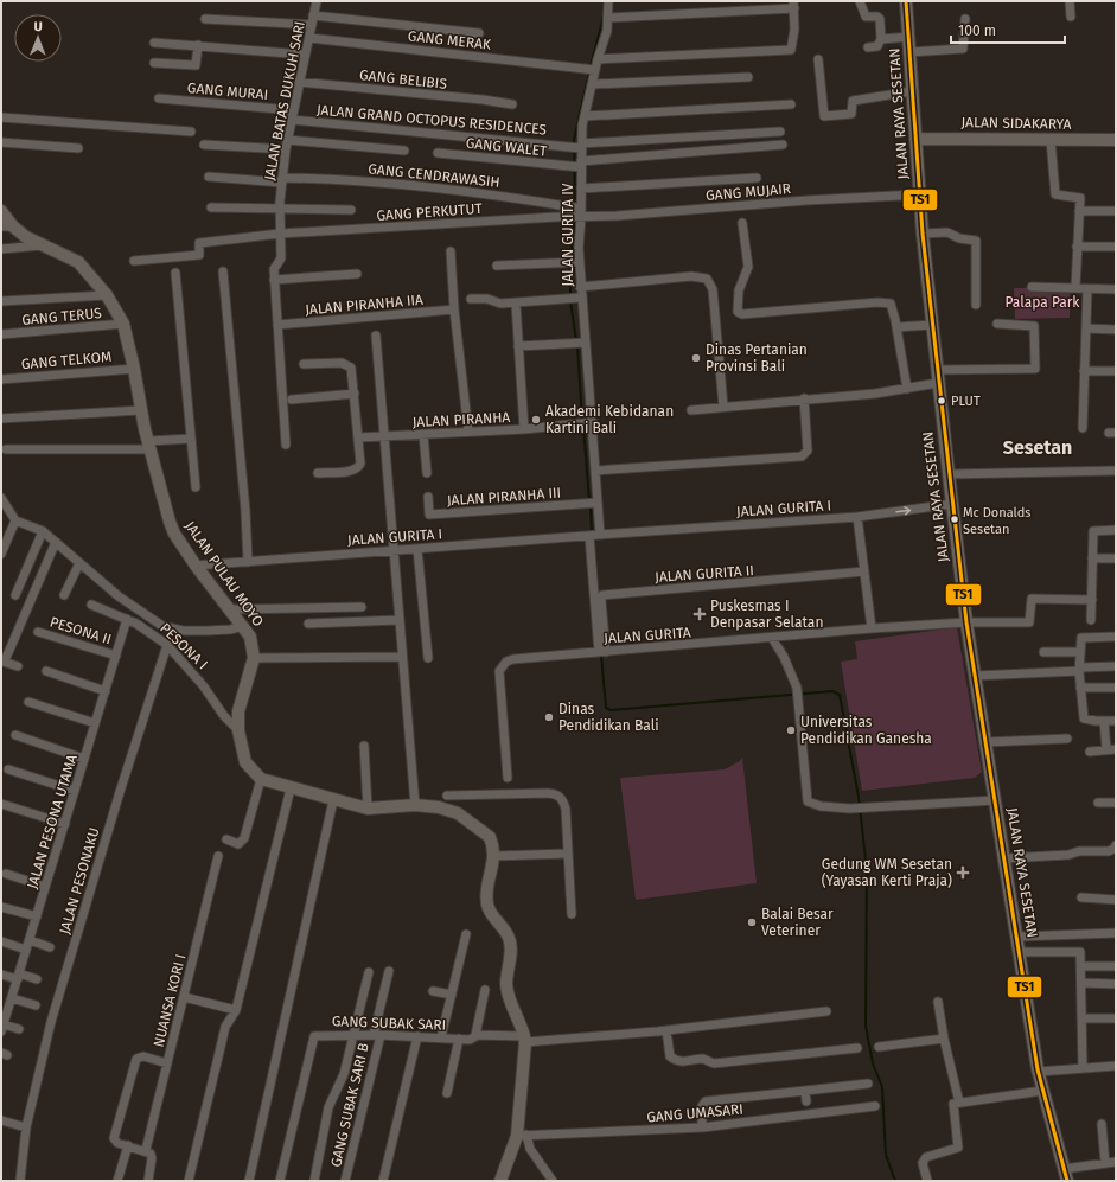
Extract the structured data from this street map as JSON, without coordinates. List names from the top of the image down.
{
  "streets": {
    "street": [
      "GANG MERAK",
      "GANG BELIBIS",
      "GANG MURAI",
      "JALAN BATAS DUKUH SARI",
      "JALAN RAYA SESETAN",
      "JALAN GRAND OCTOPUS RESIDENCES",
      "JALAN SIDAKARYA",
      "GANG WALET",
      "GANG CENDRAWASIH",
      "GANG MUJAIR",
      "GANG PERKUTUT",
      "JALAN GURITA IV",
      "JALAN PIRANHA IIA",
      "GANG TERUS",
      "GANG TELKOM",
      "JALAN PIRANHA",
      "JALAN PIRANHA III",
      "JALAN GURITA I",
      "JALAN PULAU MOYO",
      "JALAN GURITA II",
      "PESONA II",
      "JALAN GURITA",
      "PESONA I",
      "JALAN PESONA UTAMA",
      "JALAN PESONAKU",
      "NUANSA KORI I",
      "GANG SUBAK SARI",
      "GANG SUBAK SARI B",
      "GANG UMASARI"
    ]
  },
  "crossings": [
    ["GANG MERAK", "JALAN BATAS DUKUH SARI"],
    ["GANG MERAK", "JALAN GURITA IV"],
    ["GANG BELIBIS", "JALAN BATAS DUKUH SARI"],
    ["GANG MURAI", "JALAN BATAS DUKUH SARI"],
    ["JALAN BATAS DUKUH SARI", "JALAN GRAND OCTOPUS RESIDENCES"],
    ["JALAN BATAS DUKUH SARI", "GANG CENDRAWASIH"],
    ["JALAN BATAS DUKUH SARI", "GANG PERKUTUT"],
    ["JALAN RAYA SESETAN", "JALAN SIDAKARYA"],
    ["JALAN RAYA SESETAN", "GANG MUJAIR"],
    ["JALAN RAYA SESETAN", "JALAN GURITA I"],
    ["JALAN RAYA SESETAN", "JALAN GURITA"],
    ["JALAN GRAND OCTOPUS RESIDENCES", "JALAN GURITA IV"],
    ["GANG WALET", "JALAN GURITA IV"],
    ["GANG CENDRAWASIH", "JALAN GURITA IV"],
    ["GANG MUJAIR", "GANG PERKUTUT"],
    ["GANG MUJAIR", "JALAN GURITA IV"],
    ["GANG PERKUTUT", "JALAN GURITA IV"],
    ["JALAN GURITA IV", "JALAN PIRANHA"],
    ["JALAN GURITA IV", "JALAN PIRANHA III"],
    ["JALAN GURITA IV", "JALAN GURITA I"],
    ["JALAN GURITA IV", "JALAN GURITA II"],
    ["GANG TERUS", "JALAN PULAU MOYO"],
    ["GANG TELKOM", "JALAN PULAU MOYO"],
    ["JALAN GURITA I", "JALAN PULAU MOYO"],
    ["JALAN PULAU MOYO", "PESONA I"],
    ["PESONA II", "JALAN PESONA UTAMA"],
    ["PESONA I", "JALAN PESONA UTAMA"],
    ["PESONA I", "JALAN PESONAKU"],
    ["GANG SUBAK SARI", "GANG SUBAK SARI B"]
  ],
  "districts": ["Sesetan"],
  "parks": ["Palapa Park"],
  "places": {
    "other": [
      "Dinas Pertanian Provinsi Bali",
      "PLUT",
      "Akademi Kebidanan Kartini Bali",
      "Mc Donalds Sesetan",
      "Dinas Pendidikan Bali",
      "Universitas Pendidikan Ganesha",
      "Balai Besar Veteriner"
    ],
    "health": ["Puskesmas I Denpasar Selatan", "Gedung WM Sesetan (Yayasan Kerti Praja)"]
  },
  "lines": ["transit line TS1"],
  "scale_bar": "100 m",
  "north": "top"
}
